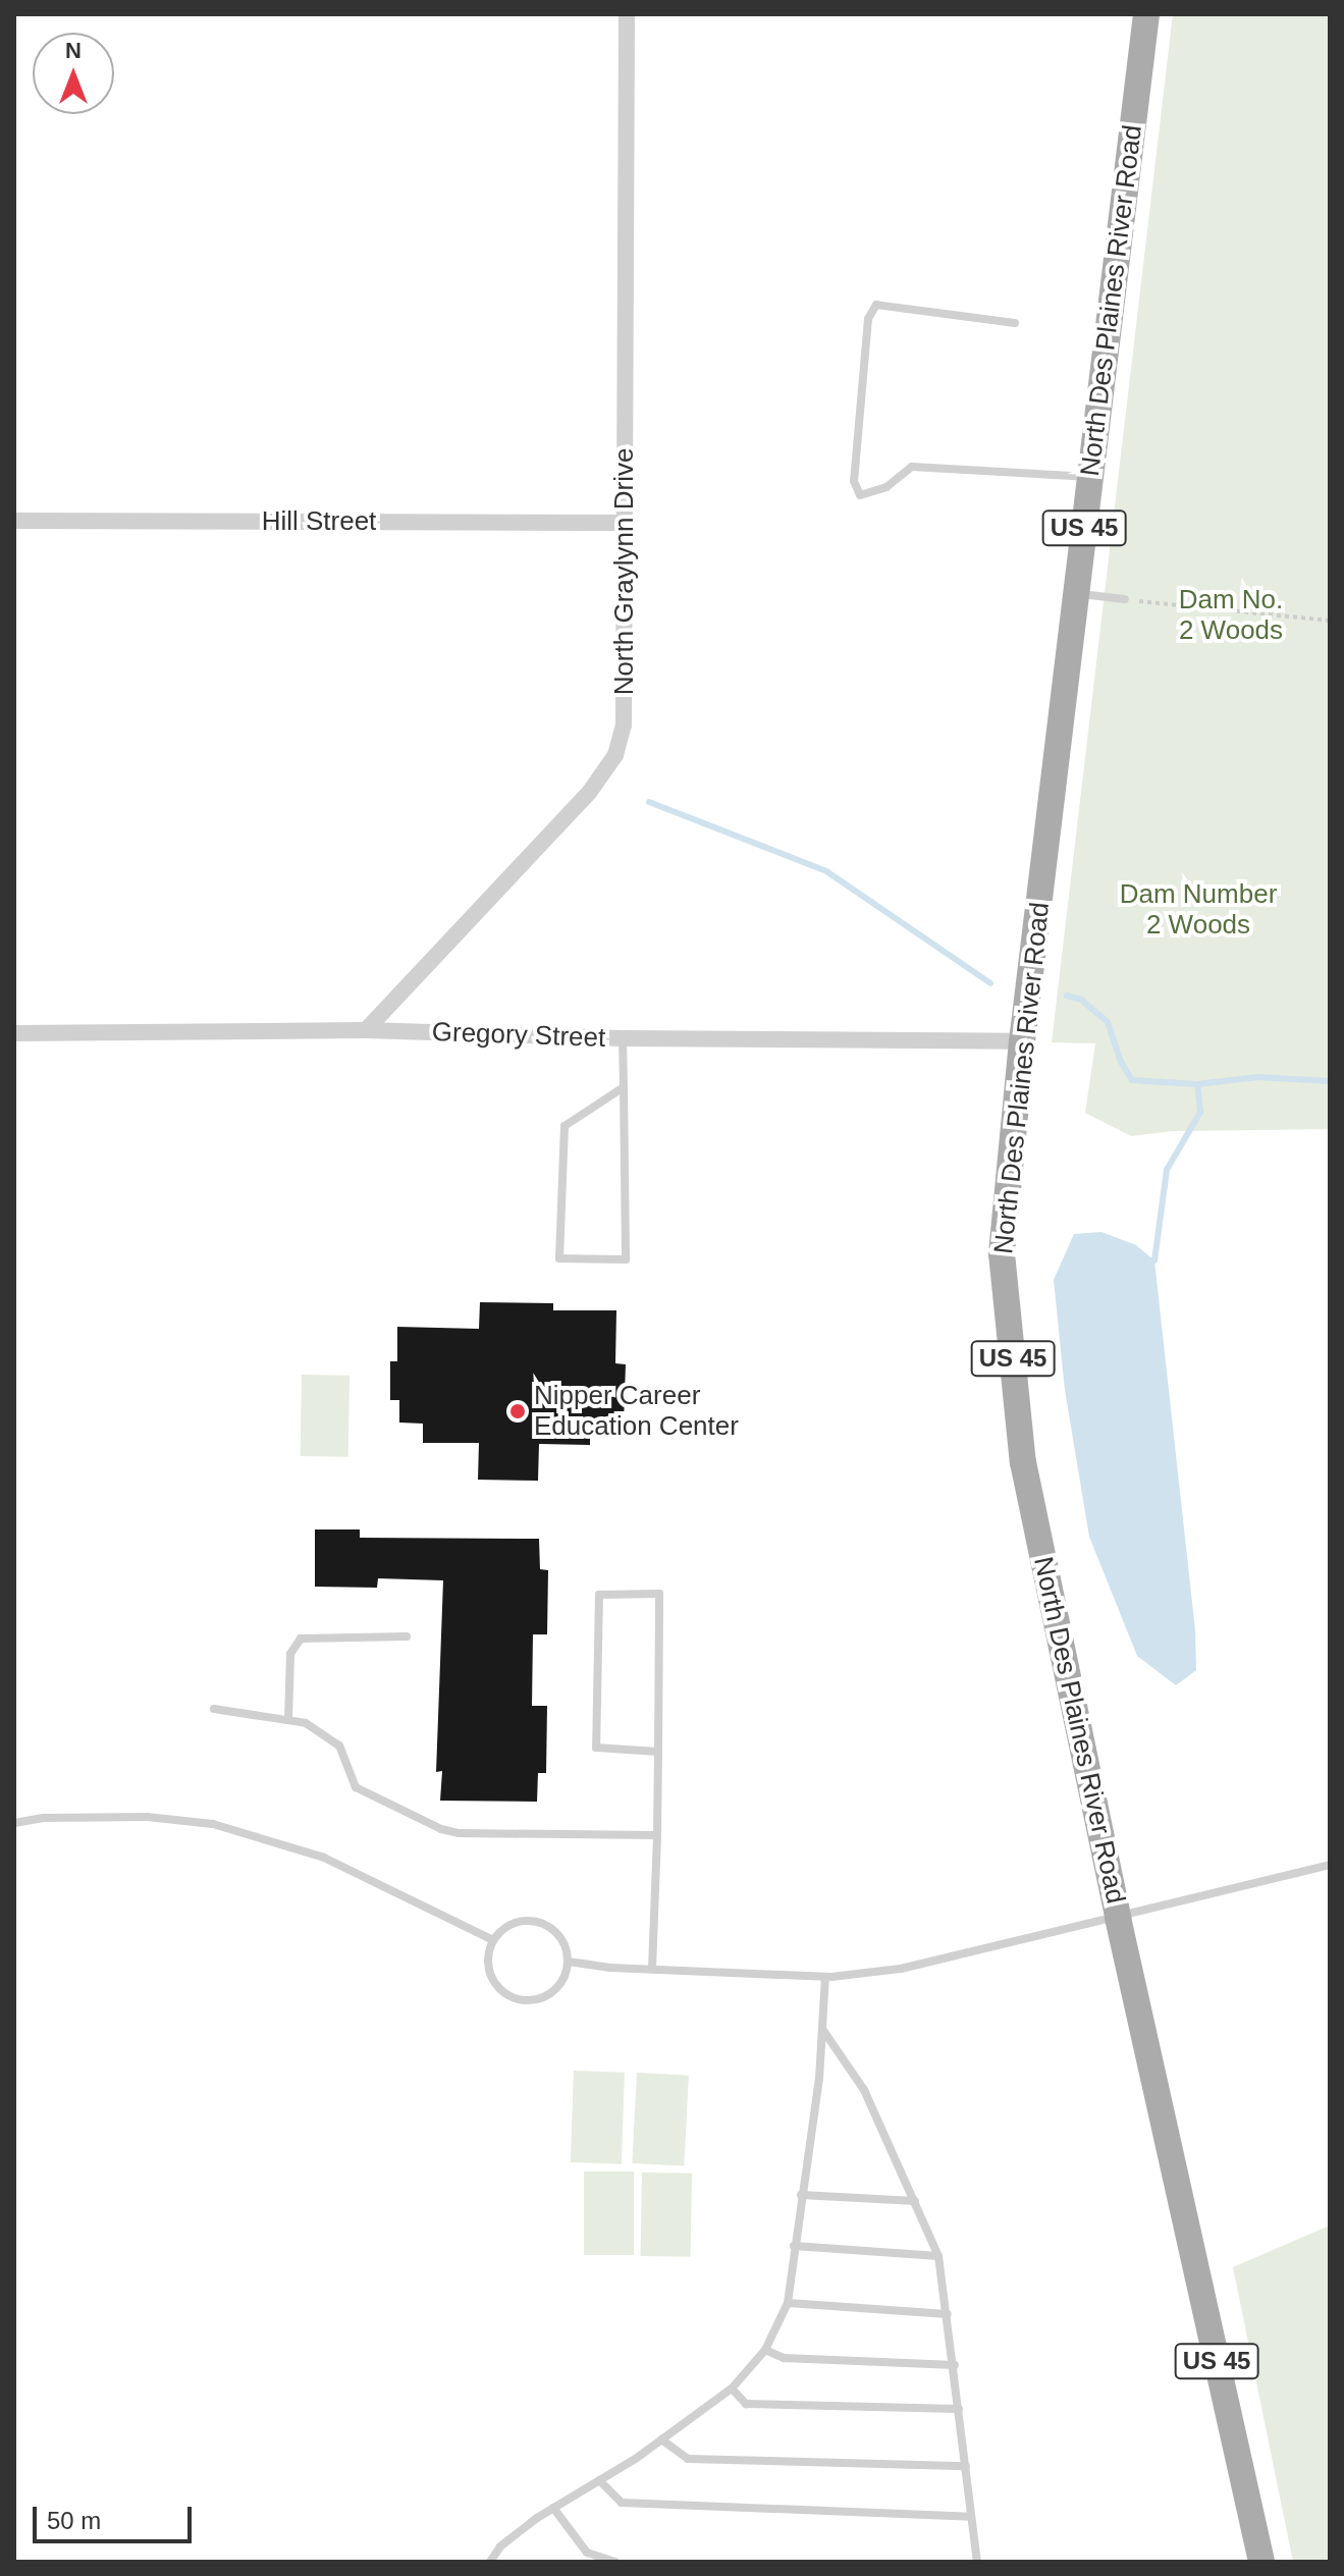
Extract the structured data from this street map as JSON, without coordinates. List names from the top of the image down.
{
  "streets": {
    "main road": ["North Des Plaines River Road", "US 45"],
    "street": ["Hill Street", "North Graylynn Drive", "Gregory Street"]
  },
  "crossings": [
    ["North Des Plaines River Road", "Gregory Street"],
    ["Hill Street", "North Graylynn Drive"],
    ["North Graylynn Drive", "Gregory Street"]
  ],
  "parks": ["Dam No. 2 Woods", "Dam Number 2 Woods"],
  "places": ["Nipper Career Education Center"],
  "scale_bar": "50 m",
  "north": "top"
}
